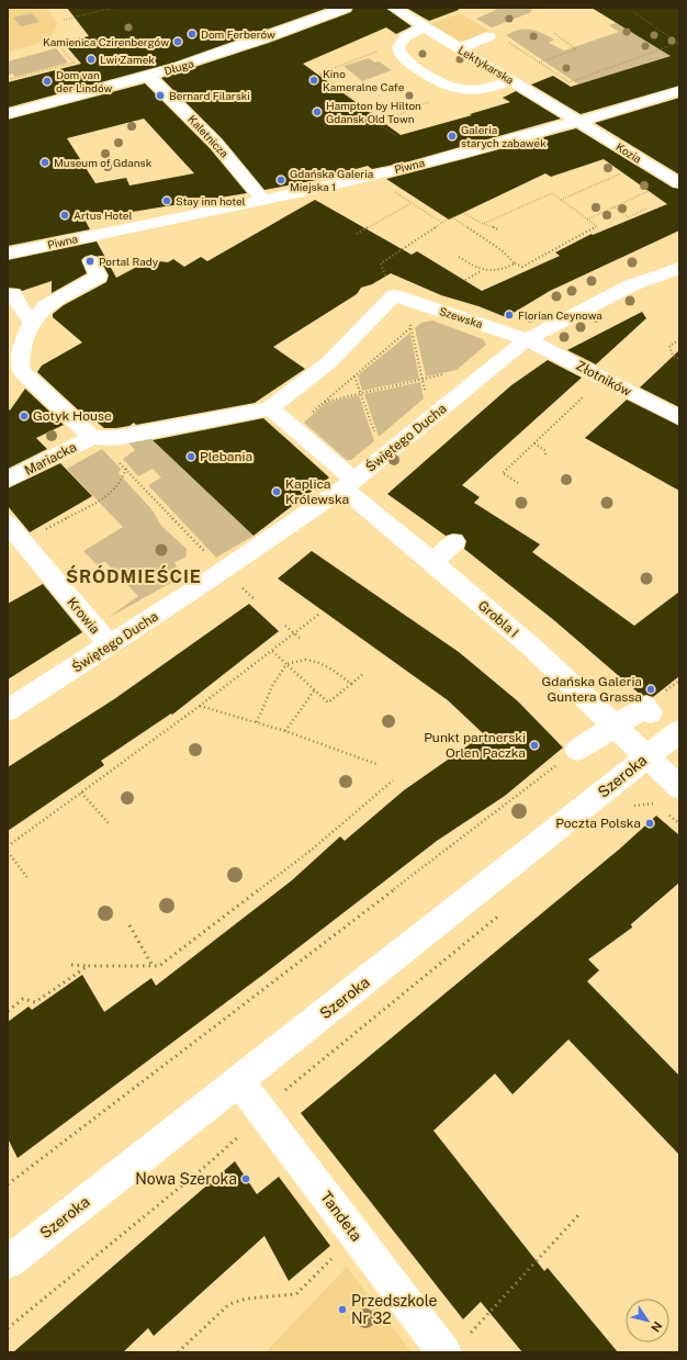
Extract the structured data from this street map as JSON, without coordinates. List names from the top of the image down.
{
  "streets": {
    "street": [
      "Lektykarska",
      "Długa",
      "Kaletnicza",
      "Kozia",
      "Piwna",
      "Szewska",
      "Złotników",
      "Świętego Ducha",
      "Mariacka",
      "Krowia",
      "Grobla I",
      "Szeroka",
      "Tandeta"
    ]
  },
  "crossings": [
    ["Lektykarska", "Kozia"],
    ["Lektykarska", "Piwna"],
    ["Długa", "Kaletnicza"],
    ["Kaletnicza", "Piwna"],
    ["Kozia", "Piwna"],
    ["Szewska", "Złotników"],
    ["Szewska", "Świętego Ducha"],
    ["Szewska", "Grobla I"],
    ["Złotników", "Świętego Ducha"],
    ["Świętego Ducha", "Krowia"],
    ["Świętego Ducha", "Grobla I"],
    ["Grobla I", "Szeroka"],
    ["Szeroka", "Tandeta"]
  ],
  "districts": ["ŚRÓDMIEŚCIE"],
  "places": [
    "Dom Ferberów",
    "Kamienica Czirenbergów",
    "Lwi Zamek",
    "Kino Kameralne Cafe",
    "Dom van der Lindów",
    "Bernard Filarski",
    "Hampton by Hilton Gdansk Old Town",
    "Galeria starych zabawek",
    "Museum of Gdansk",
    "Gdańska Galeria Miejska 1",
    "Stay inn hotel",
    "Artus Hotel",
    "Portal Rady",
    "Florian Ceynowa",
    "Gotyk House",
    "Plebania",
    "Kaplica Królewska",
    "Gdańska Galeria Guntera Grassa",
    "Punkt partnerski Orlen Paczka",
    "Poczta Polska",
    "Nowa Szeroka",
    "Przedszkole Nr 32"
  ],
  "north": "bottom right"
}
